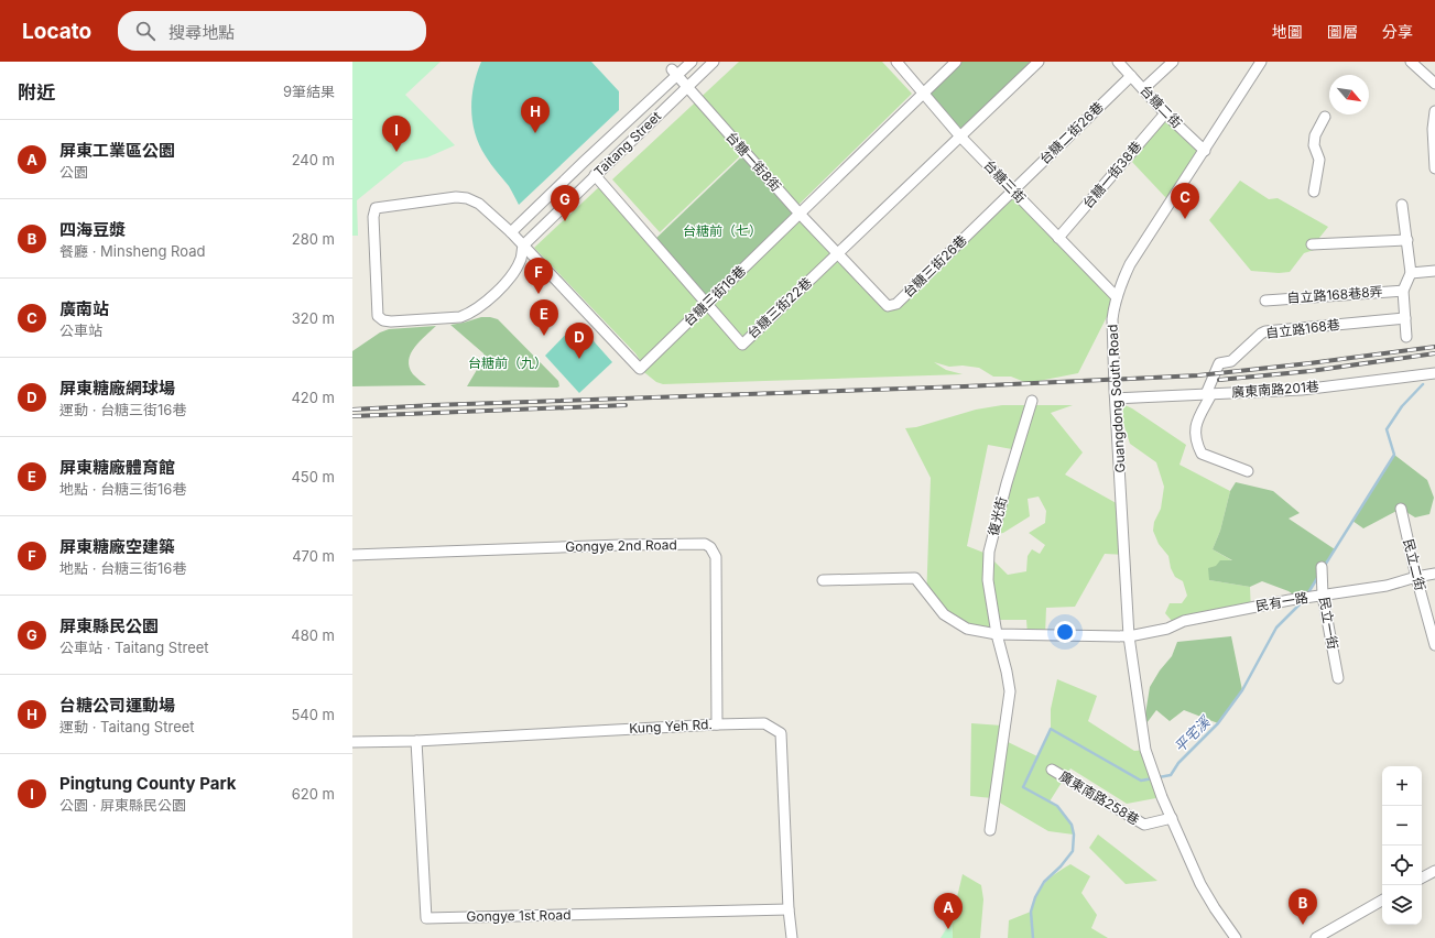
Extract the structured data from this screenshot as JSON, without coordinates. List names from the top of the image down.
{
  "streets": {
    "street": [
      "台糖二街",
      "台糖二街26巷",
      "Taitang Street",
      "台糖一街8街",
      "台糖一街38巷",
      "台糖三街",
      "台糖三街26巷",
      "自立路168巷8弄",
      "台糖三街16巷",
      "台糖三街22巷",
      "自立路168巷",
      "廣東南路201巷",
      "Guangdong South Road",
      "復光街",
      "Gongye 2nd Road",
      "民立二街",
      "民有一路",
      "民立一街",
      "Kung Yeh Rd.",
      "廣東南路258巷",
      "Gongye 1st Road"
    ]
  },
  "crossings": [
    ["台糖二街", "台糖二街26巷"],
    ["台糖二街", "台糖一街38巷"],
    ["台糖二街", "Guangdong South Road"],
    ["台糖二街26巷", "台糖三街"],
    ["台糖二街26巷", "台糖三街26巷"],
    ["Taitang Street", "台糖一街8街"],
    ["Taitang Street", "台糖三街16巷"],
    ["Taitang Street", "台糖三街22巷"],
    ["台糖一街8街", "台糖三街26巷"],
    ["台糖一街8街", "台糖三街16巷"],
    ["台糖一街8街", "台糖三街22巷"],
    ["台糖一街38巷", "台糖三街"],
    ["台糖三街", "台糖三街26巷"],
    ["台糖三街", "台糖三街16巷"],
    ["台糖三街", "台糖三街22巷"],
    ["台糖三街", "Guangdong South Road"],
    ["台糖三街26巷", "台糖三街22巷"],
    ["台糖三街16巷", "台糖三街22巷"],
    ["自立路168巷", "廣東南路201巷"],
    ["廣東南路201巷", "Guangdong South Road"],
    ["Guangdong South Road", "民有一路"],
    ["Guangdong South Road", "廣東南路258巷"],
    ["Gongye 2nd Road", "Kung Yeh Rd."],
    ["民立二街", "民有一路"],
    ["民有一路", "民立一街"],
    ["Kung Yeh Rd.", "Gongye 1st Road"]
  ],
  "water": ["平宅溪"],
  "parks": ["台糖前（七）", "台糖前（九）"],
  "north": "bottom right",
  "page": {
    "header": "Locato",
    "search": "搜尋地點",
    "nav": ["地圖", "圖層", "分享"],
    "heading": ["附近", "9筆結果"],
    "pins": [
      "H",
      "I",
      "C",
      "G",
      "F",
      "E",
      "D",
      "B",
      "A"
    ],
    "list": [
      {
        "mark": "A",
        "name": "屏東工業區公園",
        "note": "公園",
        "value": "240 m"
      },
      {
        "mark": "B",
        "name": "四海豆漿",
        "note": "餐廳 · Minsheng Road",
        "value": "280 m"
      },
      {
        "mark": "C",
        "name": "廣南站",
        "note": "公車站",
        "value": "320 m"
      },
      {
        "mark": "D",
        "name": "屏東糖廠網球場",
        "note": "運動 · 台糖三街16巷",
        "value": "420 m"
      },
      {
        "mark": "E",
        "name": "屏東糖廠體育館",
        "note": "地點 · 台糖三街16巷",
        "value": "450 m"
      },
      {
        "mark": "F",
        "name": "屏東糖廠空建築",
        "note": "地點 · 台糖三街16巷",
        "value": "470 m"
      },
      {
        "mark": "G",
        "name": "屏東縣民公園",
        "note": "公車站 · Taitang Street",
        "value": "480 m"
      },
      {
        "mark": "H",
        "name": "台糖公司運動場",
        "note": "運動 · Taitang Street",
        "value": "540 m"
      },
      {
        "mark": "I",
        "name": "Pingtung County Park",
        "note": "公園 · 屏東縣民公園",
        "value": "620 m"
      }
    ],
    "map_buttons": ["+", "−"]
  }
}
